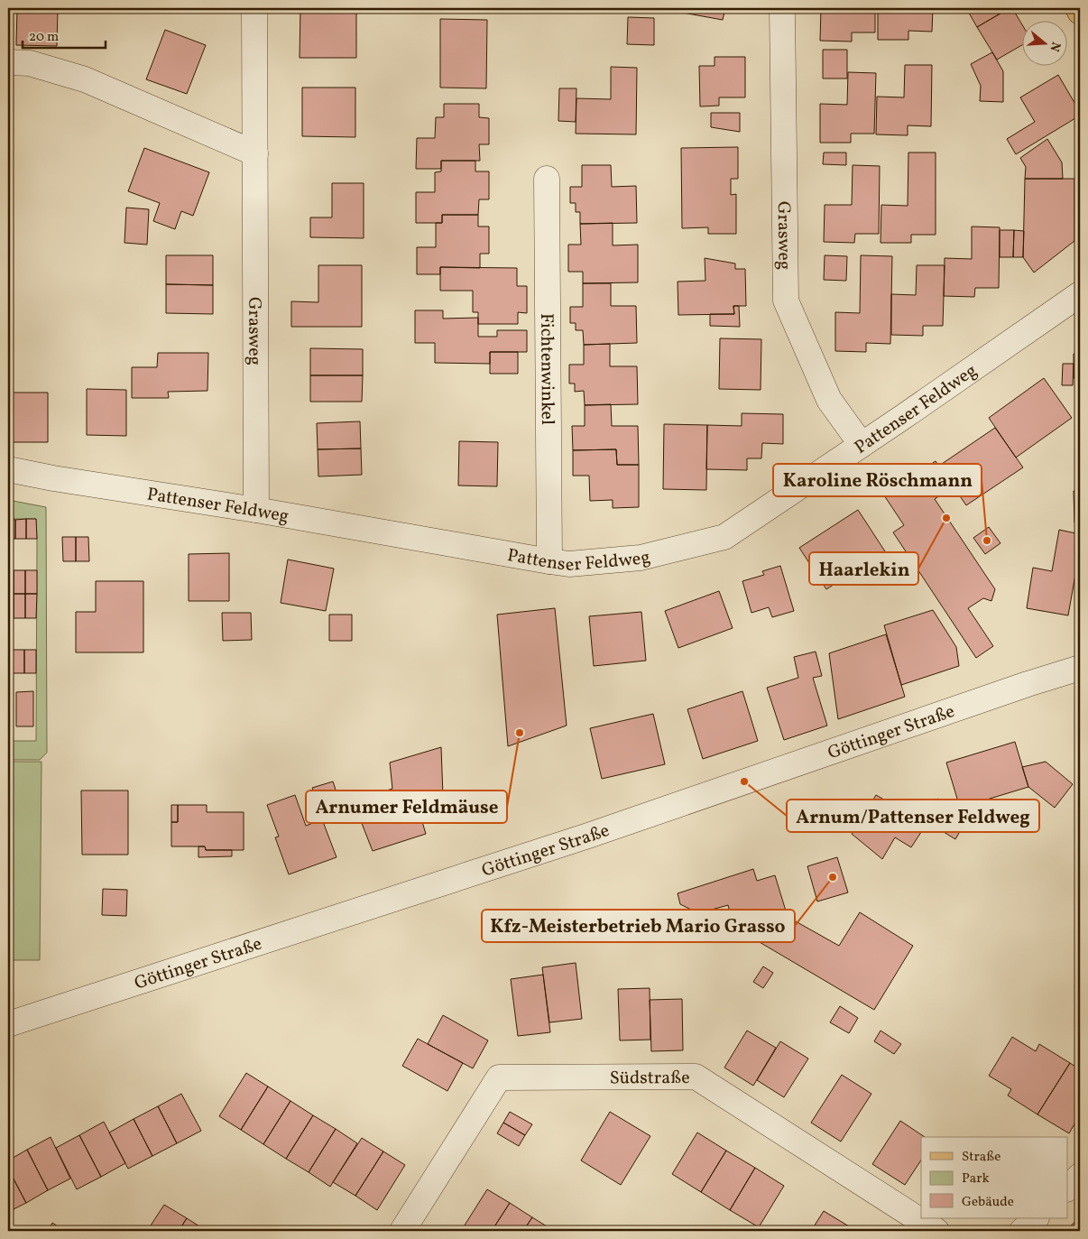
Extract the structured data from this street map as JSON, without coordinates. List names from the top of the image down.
{
  "streets": {
    "street": [
      "Grasweg",
      "Fichtenwinkel",
      "Pattenser Feldweg",
      "Göttinger Straße",
      "Südstraße"
    ]
  },
  "crossings": [
    ["Grasweg", "Pattenser Feldweg"],
    ["Fichtenwinkel", "Pattenser Feldweg"]
  ],
  "places": [
    "Haarlekin",
    "Karoline Röschmann",
    "Arnumer Feldmäuse",
    "Arnum/Pattenser Feldweg",
    "Kfz-Meisterbetrieb Mario Grasso"
  ],
  "legend": ["Straße", "Park", "Gebäude"],
  "scale_bar": "20 m",
  "north": "right"
}
